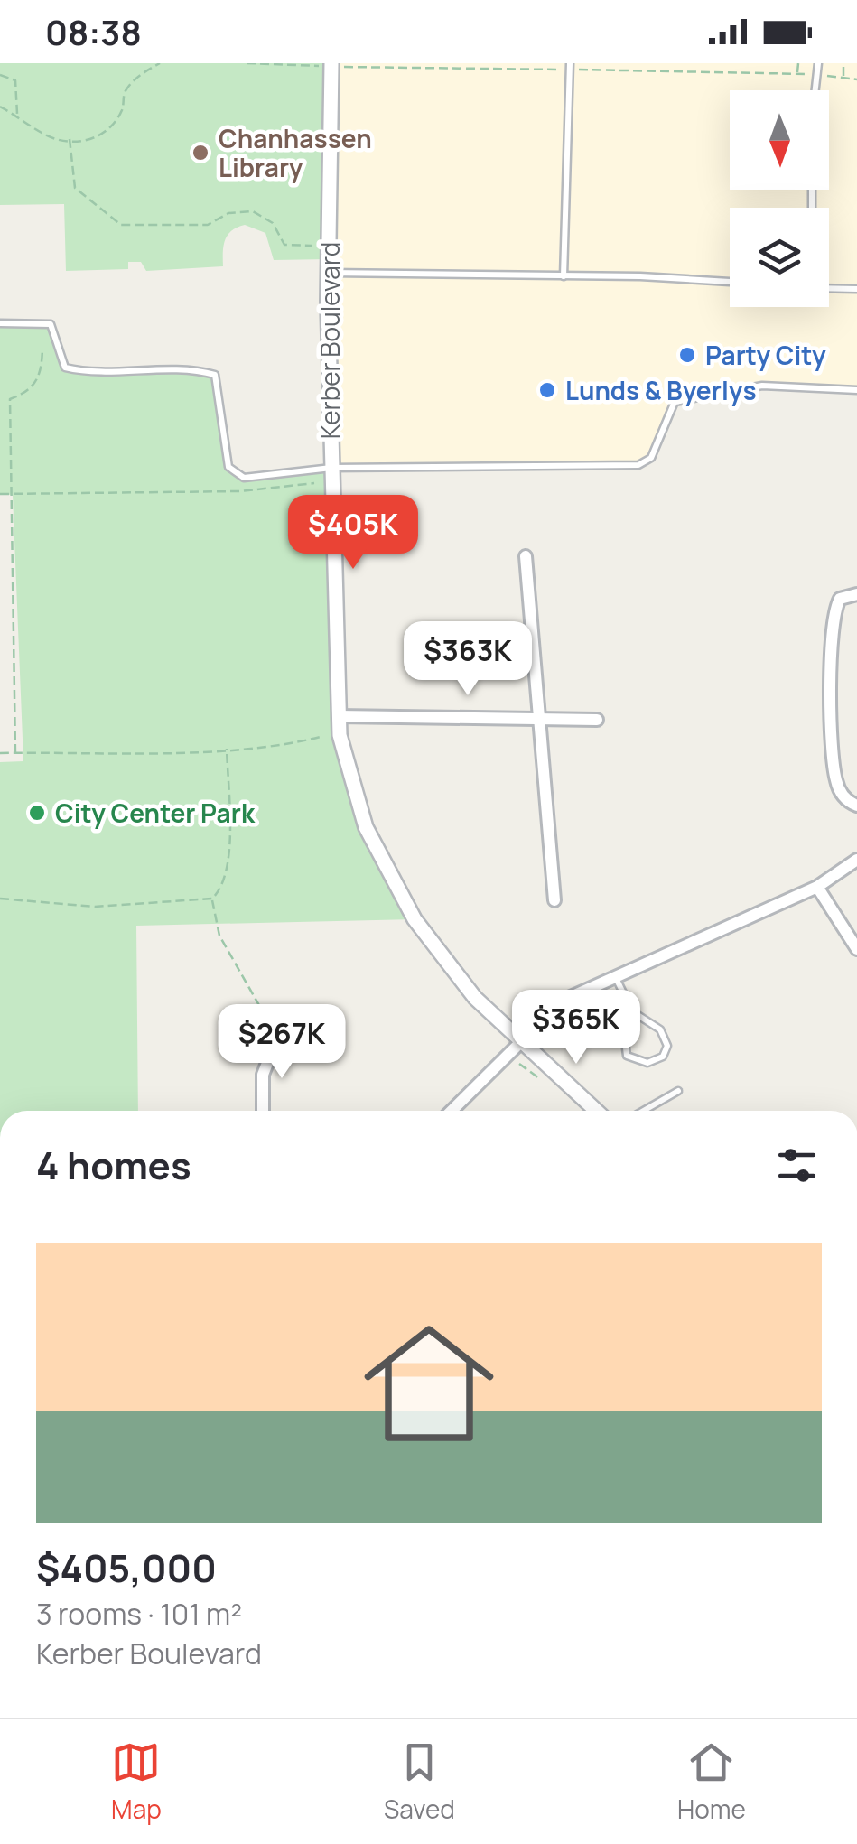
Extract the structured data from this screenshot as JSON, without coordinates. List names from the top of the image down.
{
  "streets": {
    "street": ["Kerber Boulevard"]
  },
  "places": [
    "Chanhassen Library",
    "Party City",
    "Lunds & Byerlys",
    "City Center Park"
  ],
  "north": "bottom",
  "page": {
    "status": "08:38",
    "price": [
      "$405K",
      "$363K",
      "$365K",
      "$267K"
    ],
    "heading": "4 homes",
    "list": [
      {
        "name": "$405,000",
        "note": "3 rooms · 101 m² · Kerber Boulevard"
      }
    ],
    "tabs": ["Map", "Saved", "Home"]
  }
}
